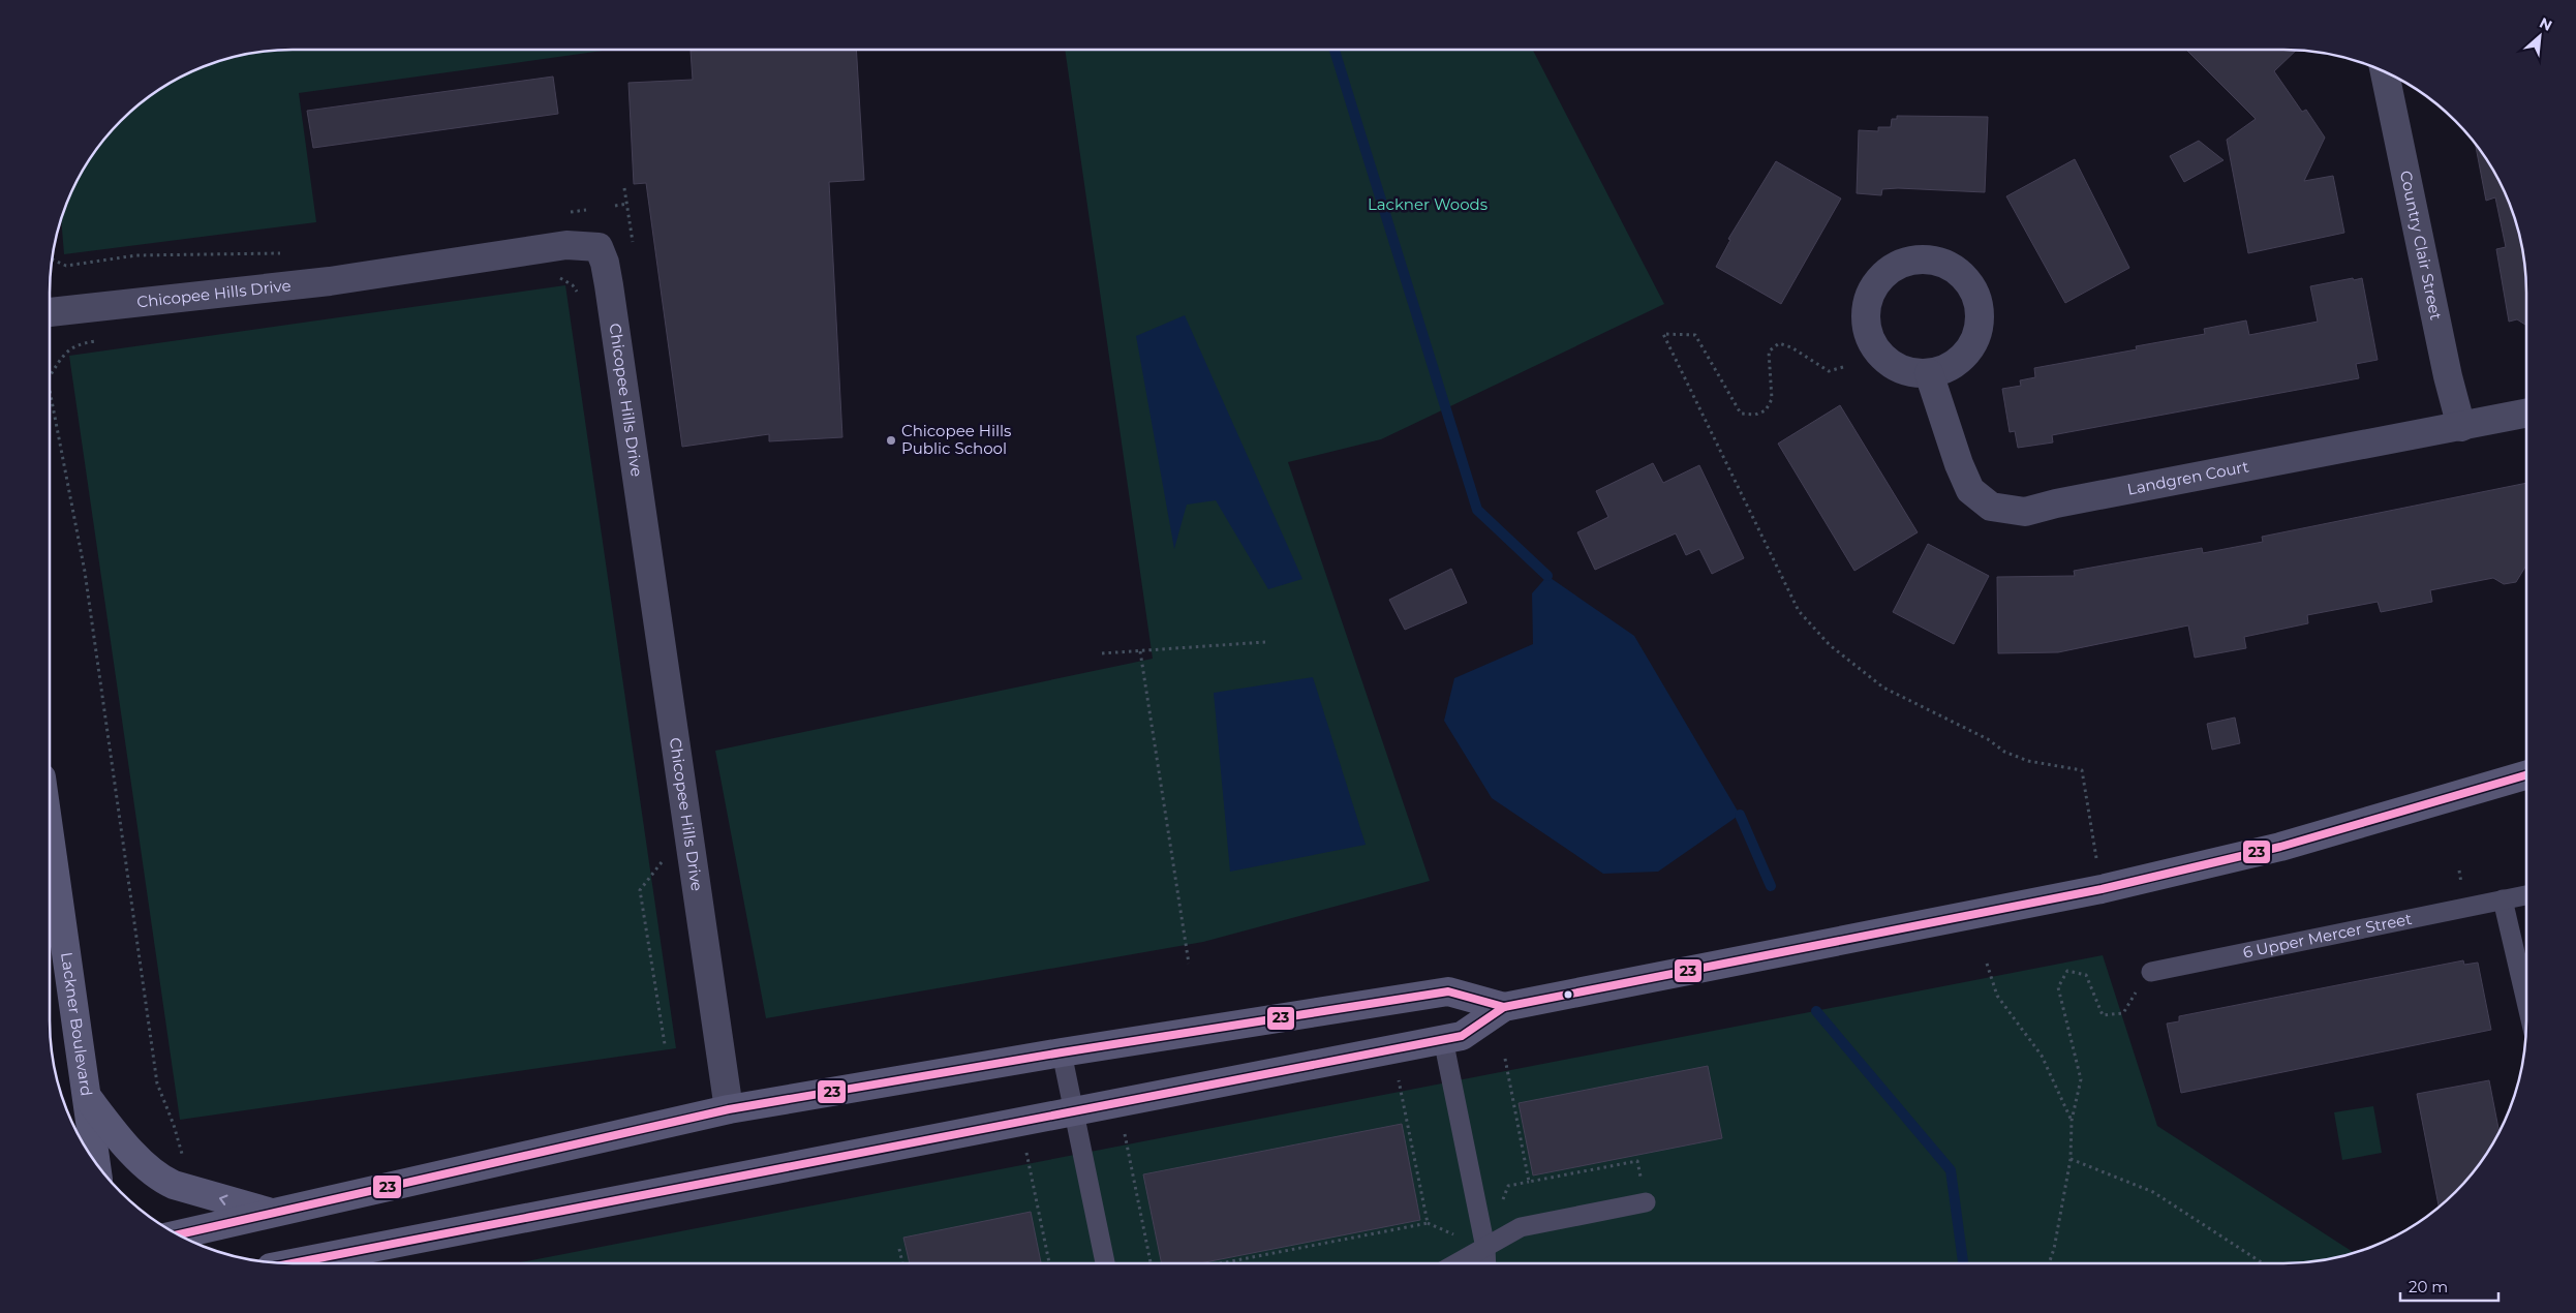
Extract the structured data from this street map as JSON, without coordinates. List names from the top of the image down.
{
  "streets": {
    "main road": ["Lackner Boulevard"],
    "street": ["Country Clair Street", "Chicopee Hills Drive", "Landgren Court"],
    "lane": ["6 Upper Mercer Street"]
  },
  "crossings": [
    ["Country Clair Street", "Landgren Court"]
  ],
  "parks": ["Lackner Woods"],
  "places": ["Chicopee Hills Public School"],
  "lines": ["transit line 23"],
  "scale_bar": "20 m",
  "north": "top right"
}
